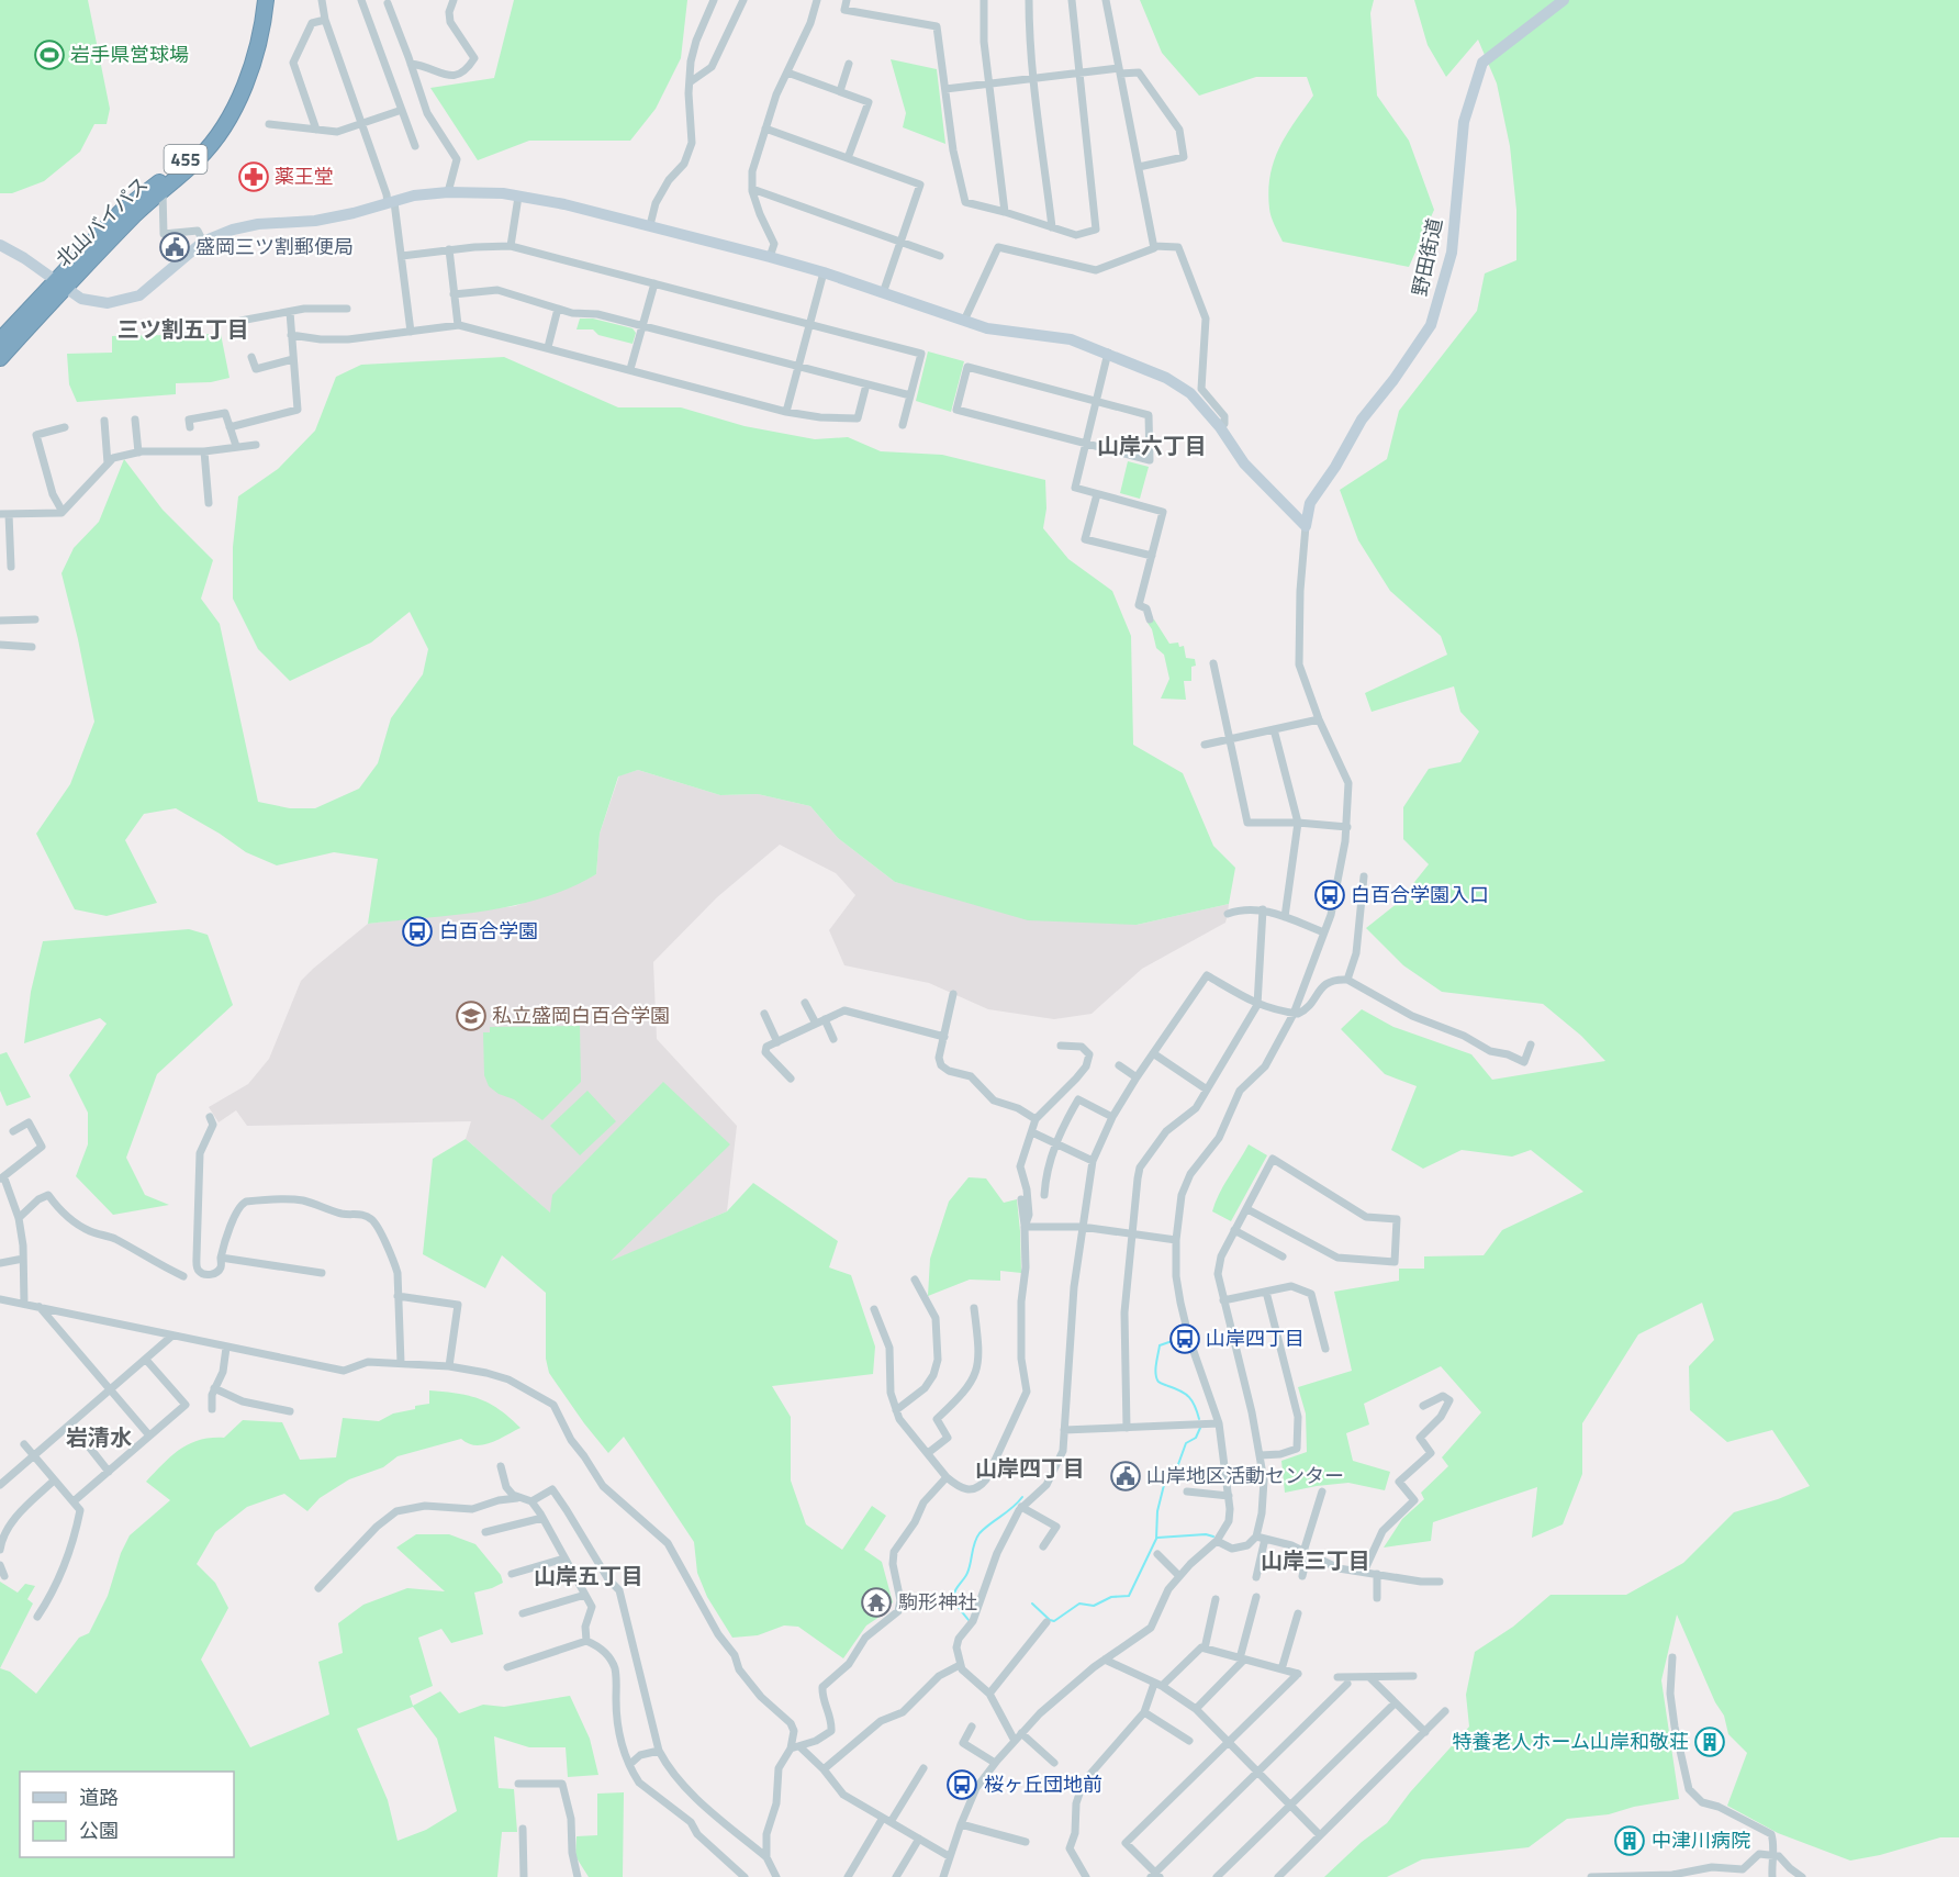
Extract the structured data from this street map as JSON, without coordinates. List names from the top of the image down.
{
  "streets": {
    "highway": ["455", "北山バイパス"],
    "street": ["野田街道"]
  },
  "districts": [
    "三ツ割五丁目",
    "山岸六丁目",
    "岩清水",
    "山岸四丁目",
    "山岸三丁目",
    "山岸五丁目"
  ],
  "places": {
    "sports": ["岩手県営球場"],
    "pharmacy": ["薬王堂"],
    "public building": ["盛岡三ツ割郵便局", "山岸地区活動センター"],
    "bus stop": [
      "白百合学園入口",
      "白百合学園",
      "山岸四丁目",
      "桜ヶ丘団地前"
    ],
    "school or university": ["私立盛岡白百合学園"],
    "temple": ["駒形神社"],
    "building": ["特養老人ホーム山岸和敬荘", "中津川病院"]
  },
  "legend": ["道路", "公園"]
}
